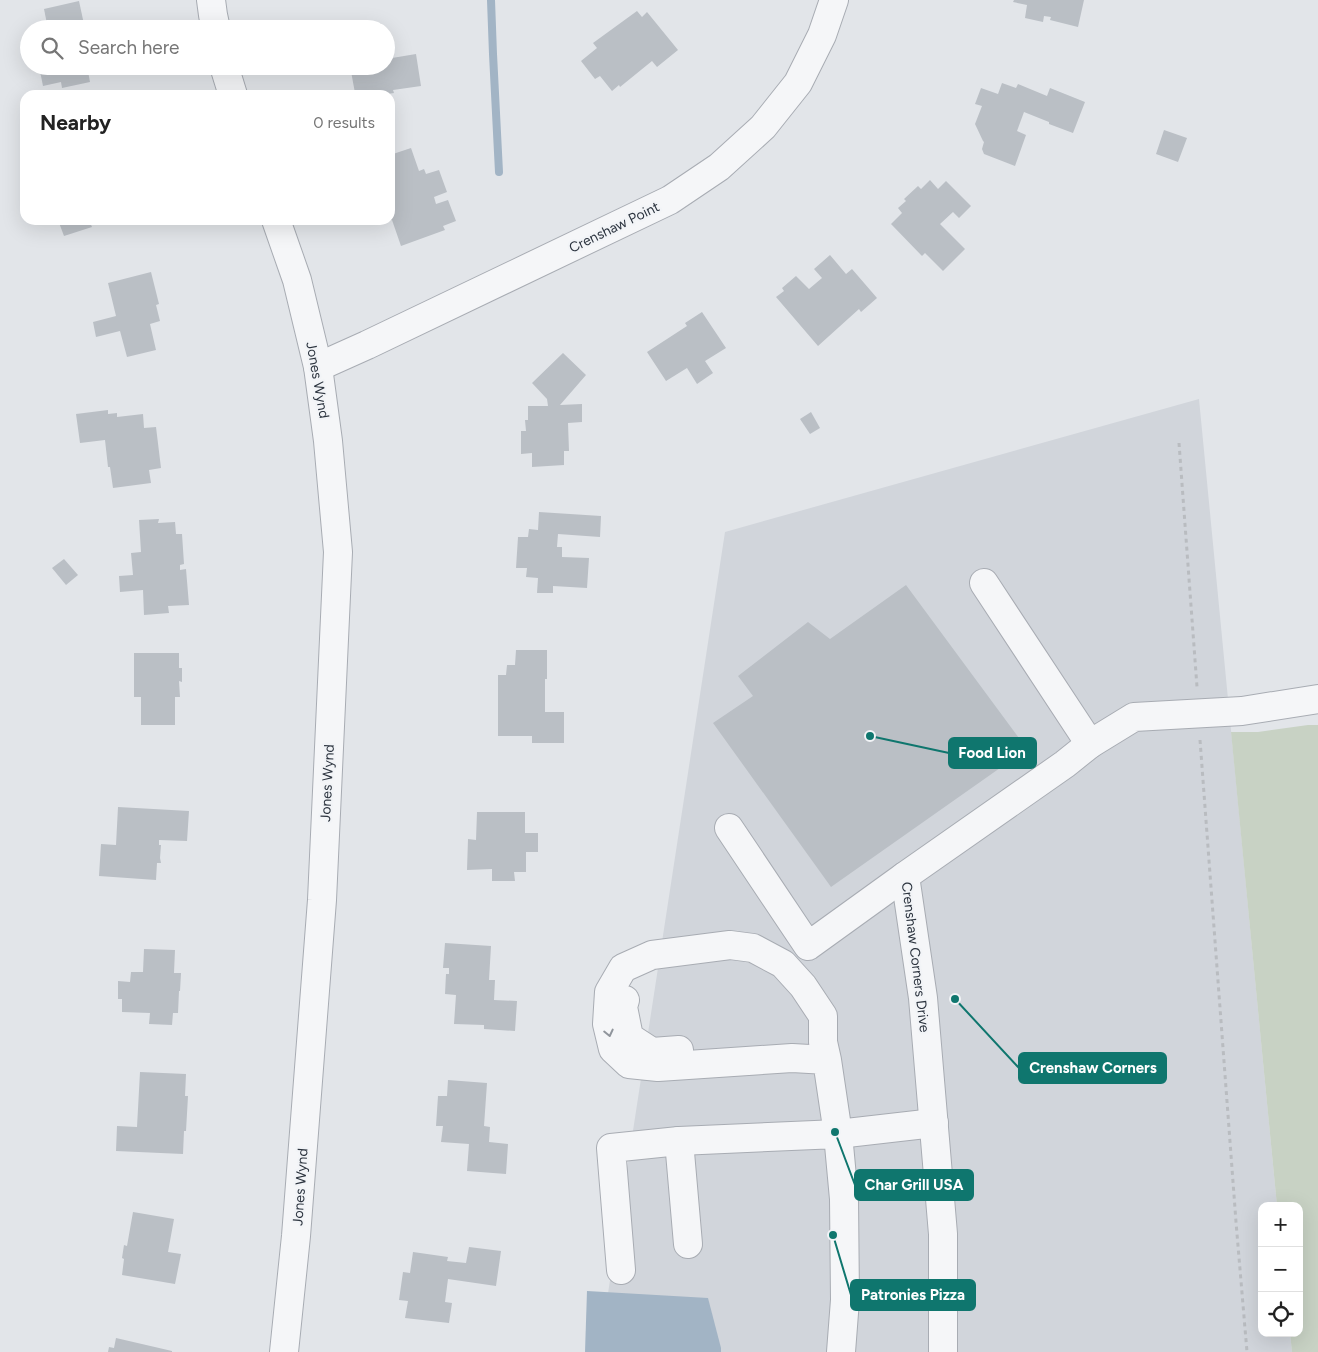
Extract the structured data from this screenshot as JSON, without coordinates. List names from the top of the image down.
{
  "streets": {
    "street": ["Crenshaw Point", "Jones Wynd", "Crenshaw Corners Drive"]
  },
  "crossings": [
    ["Crenshaw Point", "Jones Wynd"]
  ],
  "places": [
    "Food Lion",
    "Crenshaw Corners",
    "Char Grill USA",
    "Patronies Pizza"
  ],
  "page": {
    "search": "Search here",
    "heading": ["Nearby", "0 results"],
    "map_buttons": ["+", "−"]
  }
}
